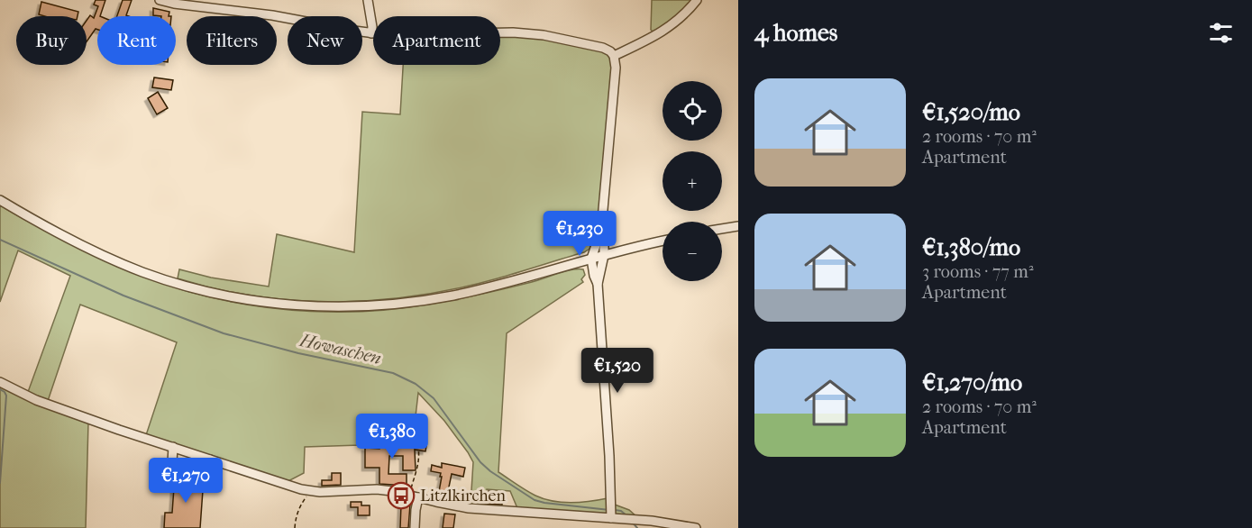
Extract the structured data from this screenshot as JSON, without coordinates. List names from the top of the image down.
{
  "water": ["Howaschen"],
  "places": {
    "bus stop": ["Litzlkirchen"]
  },
  "page": {
    "heading": "4 homes",
    "chip": [
      "Buy",
      "Rent",
      "Filters",
      "New",
      "Apartment"
    ],
    "list": [
      {
        "name": "€1,520/mo",
        "note": "2 rooms · 70 m² · Apartment"
      },
      {
        "name": "€1,380/mo",
        "note": "3 rooms · 77 m² · Apartment"
      },
      {
        "name": "€1,270/mo",
        "note": "2 rooms · 70 m² · Apartment"
      }
    ],
    "map_buttons": ["+", "−"],
    "price": [
      "€1,230",
      "€1,520",
      "€1,380",
      "€1,270"
    ]
  }
}
